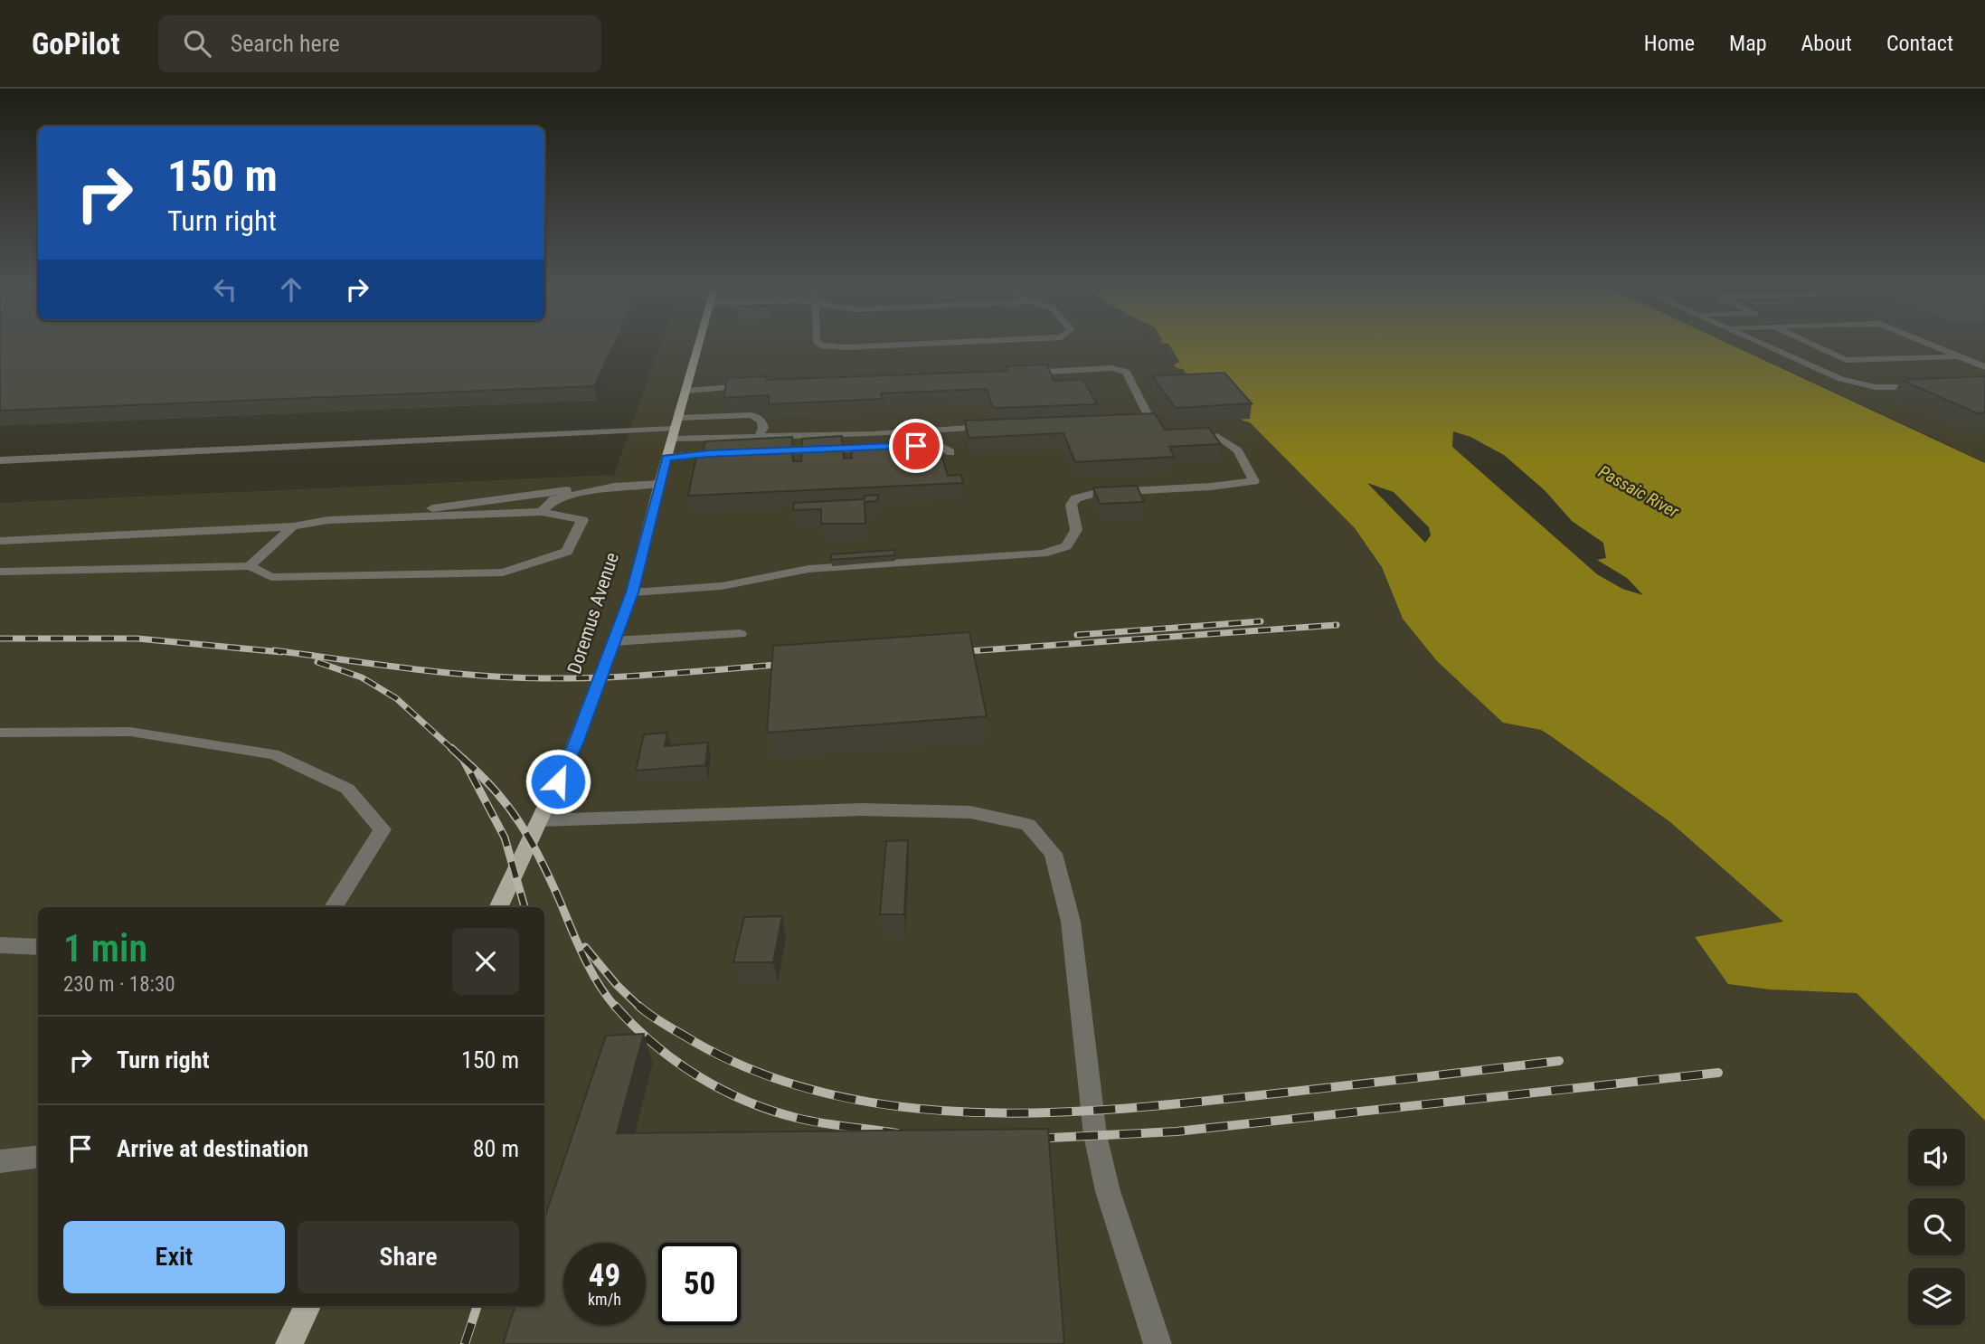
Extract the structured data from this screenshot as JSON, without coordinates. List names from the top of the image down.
{
  "streets": {
    "main road": ["Doremus Avenue"]
  },
  "water": ["Passaic River"],
  "page": {
    "header": "GoPilot",
    "search": "Search here",
    "nav": [
      "Home",
      "Map",
      "About",
      "Contact"
    ],
    "turn": ["150 m", "Turn right"],
    "heading": ["1 min", "230 m · 18:30"],
    "list": [
      {
        "name": "Turn right",
        "value": "150 m"
      },
      {
        "name": "Arrive at destination",
        "value": "80 m"
      }
    ],
    "buttons": ["Exit", "Share"],
    "speed": "49 km/h",
    "limit": "50"
  }
}
